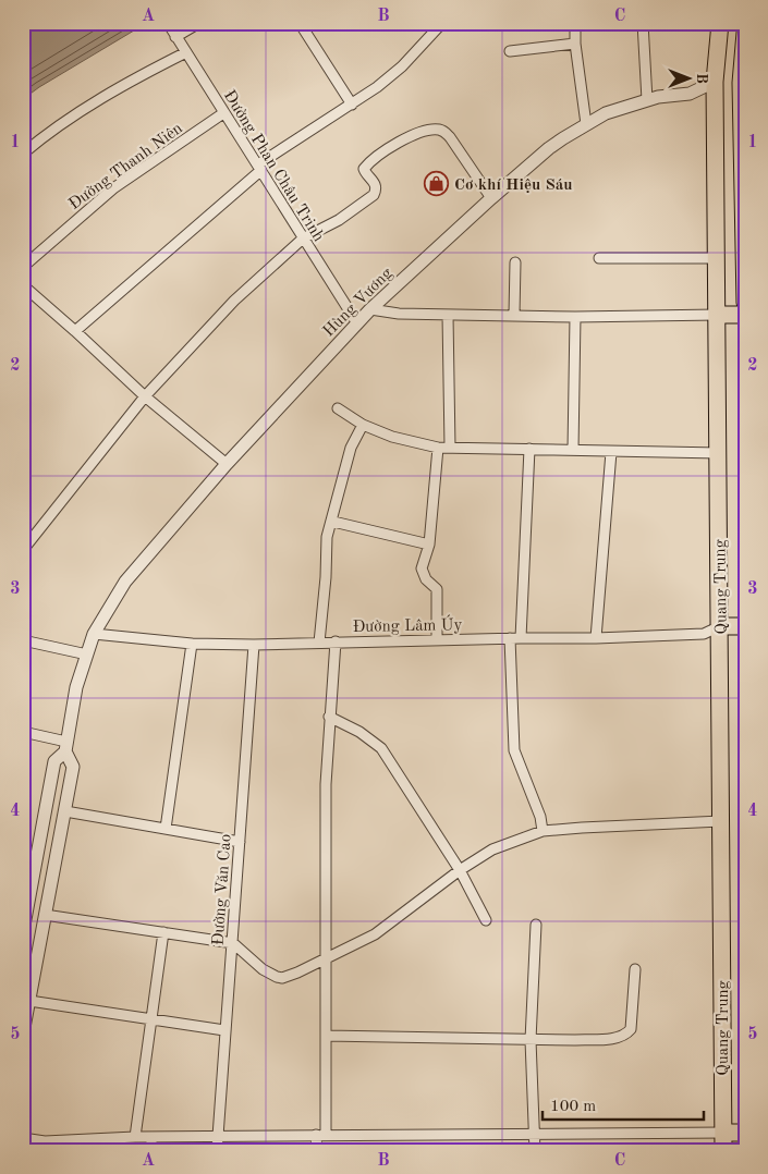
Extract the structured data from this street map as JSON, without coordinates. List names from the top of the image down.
{
  "streets": {
    "highway": ["Quang Trung"],
    "street": [
      "Đường Thanh Niên",
      "Đường Phan Châu Trinh",
      "Hùng Vương",
      "Đường Lâm Úy",
      "Đường Văn Cao"
    ]
  },
  "crossings": [
    ["Đường Thanh Niên", "Đường Phan Châu Trinh"],
    ["Đường Phan Châu Trinh", "Hùng Vương"],
    ["Hùng Vương", "Quang Trung"],
    ["Hùng Vương", "Đường Lâm Úy"],
    ["Quang Trung", "Đường Lâm Úy"],
    ["Đường Lâm Úy", "Đường Văn Cao"]
  ],
  "places": {
    "shop": ["Cơ khí Hiệu Sáu"]
  },
  "scale_bar": "100 m",
  "north": "right",
  "grid": {
    "columns": ["A", "B", "C"],
    "rows": [
      "1",
      "2",
      "3",
      "4",
      "5"
    ]
  }
}
